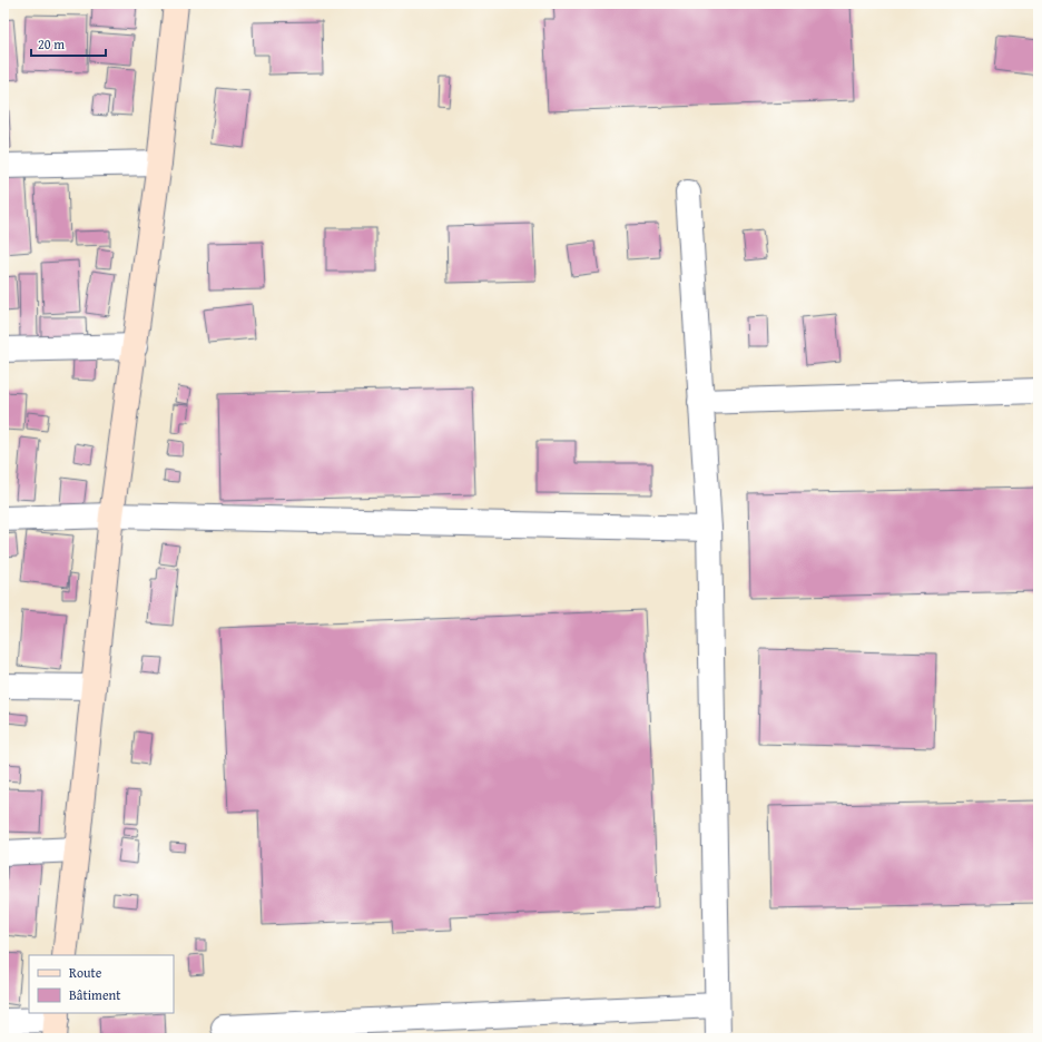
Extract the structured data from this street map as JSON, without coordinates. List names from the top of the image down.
{
  "legend": ["Route", "Bâtiment"],
  "scale_bar": "20 m"
}
